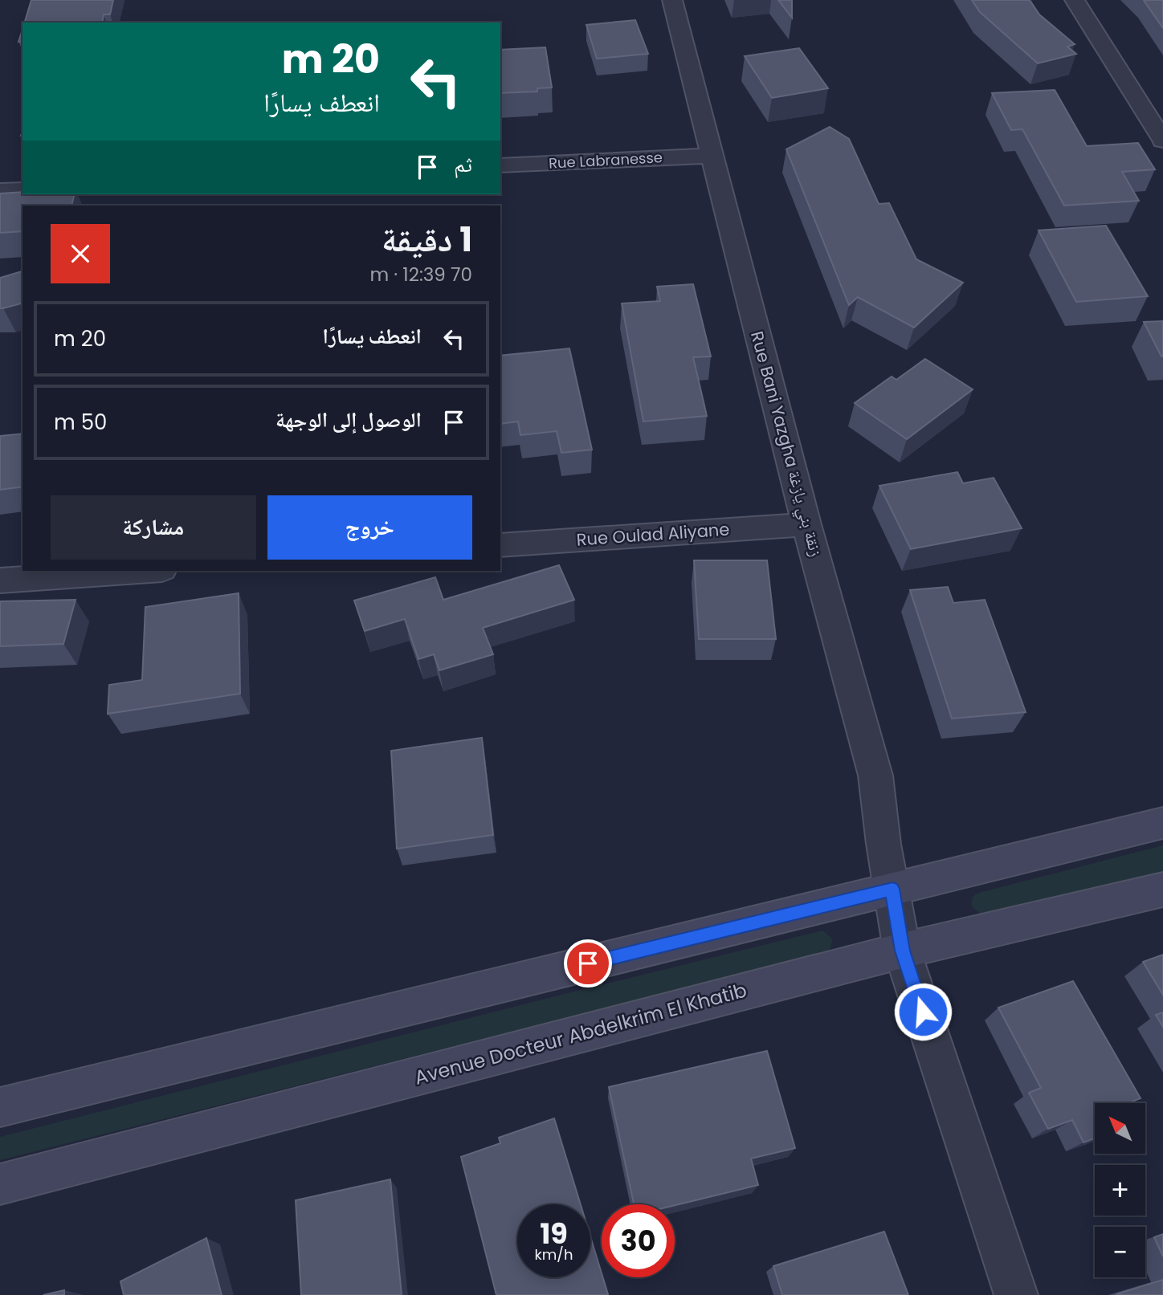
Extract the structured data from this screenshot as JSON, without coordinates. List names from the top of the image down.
{
  "streets": {
    "main road": ["Avenue Docteur Abdelkrim El Khatib"],
    "street": ["Rue Labranesse", "Rue Bani Yazgha زنقة بني يازغة", "Rue Oulad Aliyane"]
  },
  "crossings": [
    ["Rue Labranesse", "Rue Bani Yazgha زنقة بني يازغة"],
    ["Rue Bani Yazgha زنقة بني يازغة", "Rue Oulad Aliyane"],
    ["Rue Bani Yazgha زنقة بني يازغة", "Avenue Docteur Abdelkrim El Khatib"]
  ],
  "north": "top left",
  "page": {
    "turn": ["20 m", "انعطف يسارًا"],
    "then": "ثم",
    "heading": ["1 دقيقة", "70 m · 12:39"],
    "list": [
      {
        "name": "انعطف يسارًا",
        "value": "20 m"
      },
      {
        "name": "الوصول إلى الوجهة",
        "value": "50 m"
      }
    ],
    "buttons": ["خروج", "مشاركة"],
    "map_buttons": ["+", "−"],
    "speed": "19 km/h",
    "limit": "30"
  }
}
